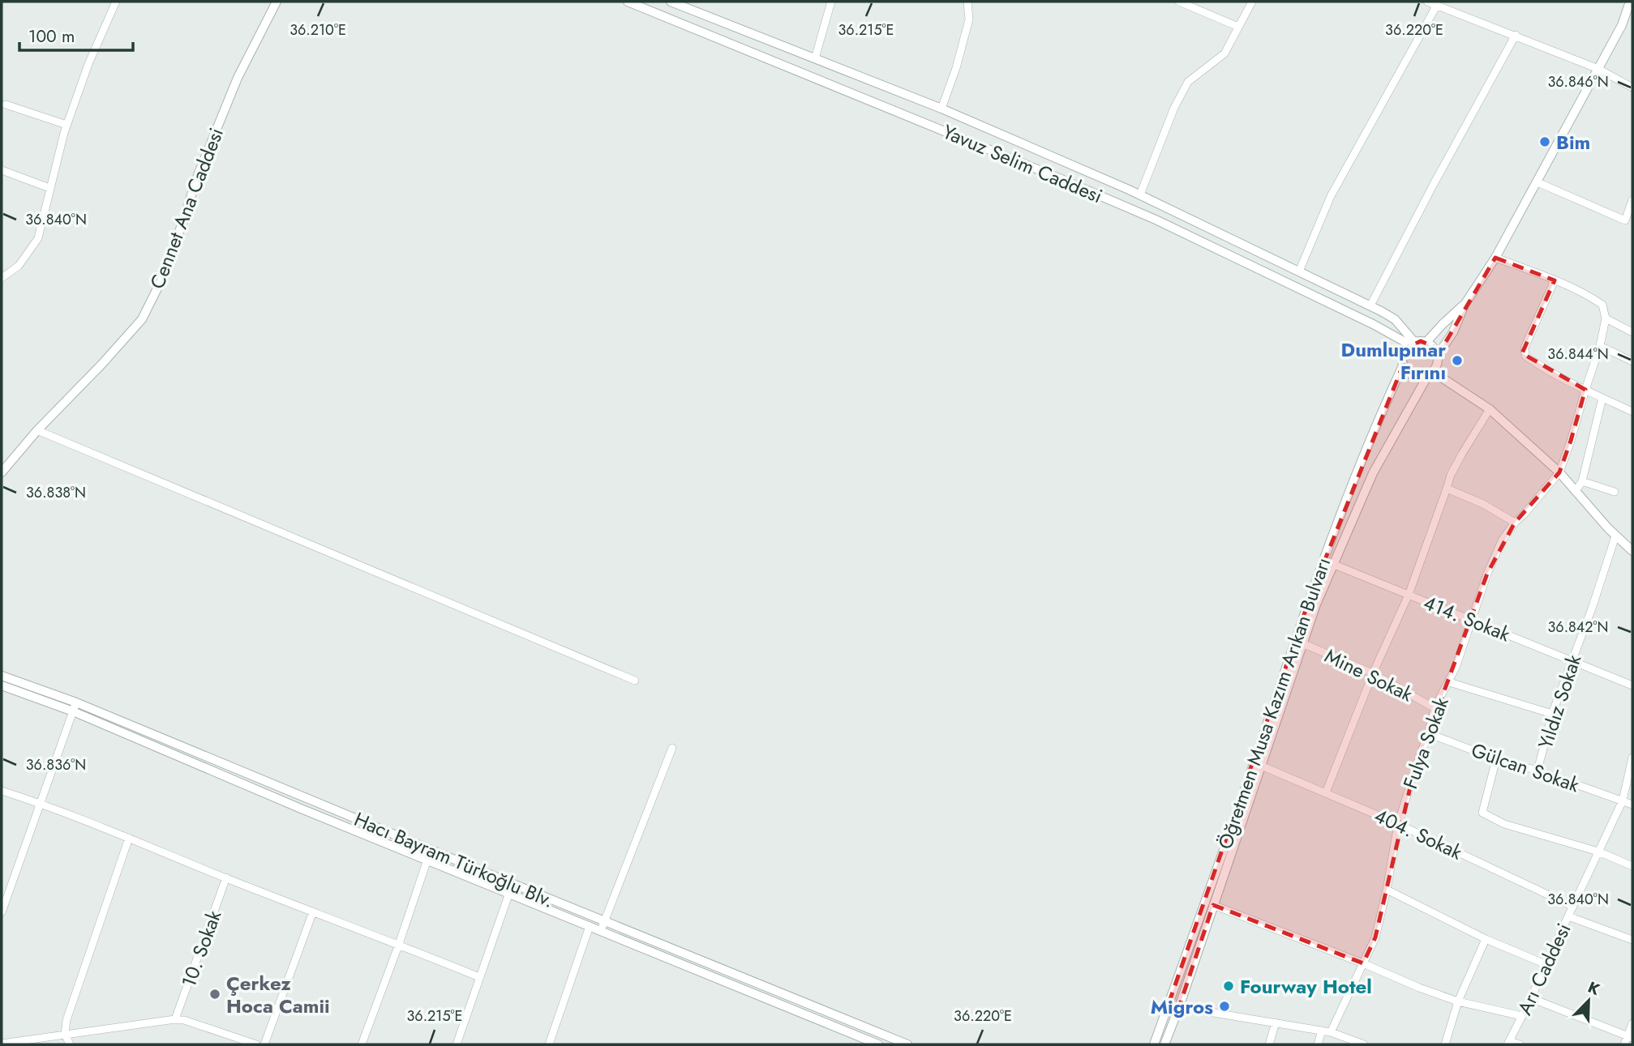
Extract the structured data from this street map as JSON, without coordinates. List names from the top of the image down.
{
  "streets": {
    "street": [
      "Yavuz Selim Caddesi",
      "Cennet Ana Caddesi",
      "414. Sokak",
      "Mine Sokak",
      "Yıldız Sokak",
      "Öğretmen Musa Kazım Arıkan Bulvarı",
      "Fulya Sokak",
      "Gülcan Sokak",
      "404. Sokak",
      "Hacı Bayram Türkoğlu Blv.",
      "10. Sokak",
      "Arı Caddesi"
    ]
  },
  "crossings": [
    ["Yavuz Selim Caddesi", "Öğretmen Musa Kazım Arıkan Bulvarı"],
    ["414. Sokak", "Yıldız Sokak"],
    ["414. Sokak", "Öğretmen Musa Kazım Arıkan Bulvarı"],
    ["414. Sokak", "Fulya Sokak"],
    ["Mine Sokak", "Öğretmen Musa Kazım Arıkan Bulvarı"],
    ["Mine Sokak", "Fulya Sokak"],
    ["Yıldız Sokak", "Gülcan Sokak"],
    ["Öğretmen Musa Kazım Arıkan Bulvarı", "404. Sokak"],
    ["Fulya Sokak", "Gülcan Sokak"],
    ["Fulya Sokak", "404. Sokak"],
    ["Gülcan Sokak", "Arı Caddesi"],
    ["404. Sokak", "Arı Caddesi"]
  ],
  "places": [
    "Bim",
    "Dumlupınar Fırını",
    "Fourway Hotel",
    "Çerkez Hoca Camii",
    "Migros"
  ],
  "scale_bar": "100 m",
  "north": "top right",
  "coordinates": [
    "36.210°E",
    "36.215°E",
    "36.220°E",
    "36.846°N",
    "36.840°N",
    "36.844°N",
    "36.838°N",
    "36.842°N",
    "36.836°N"
  ]
}
